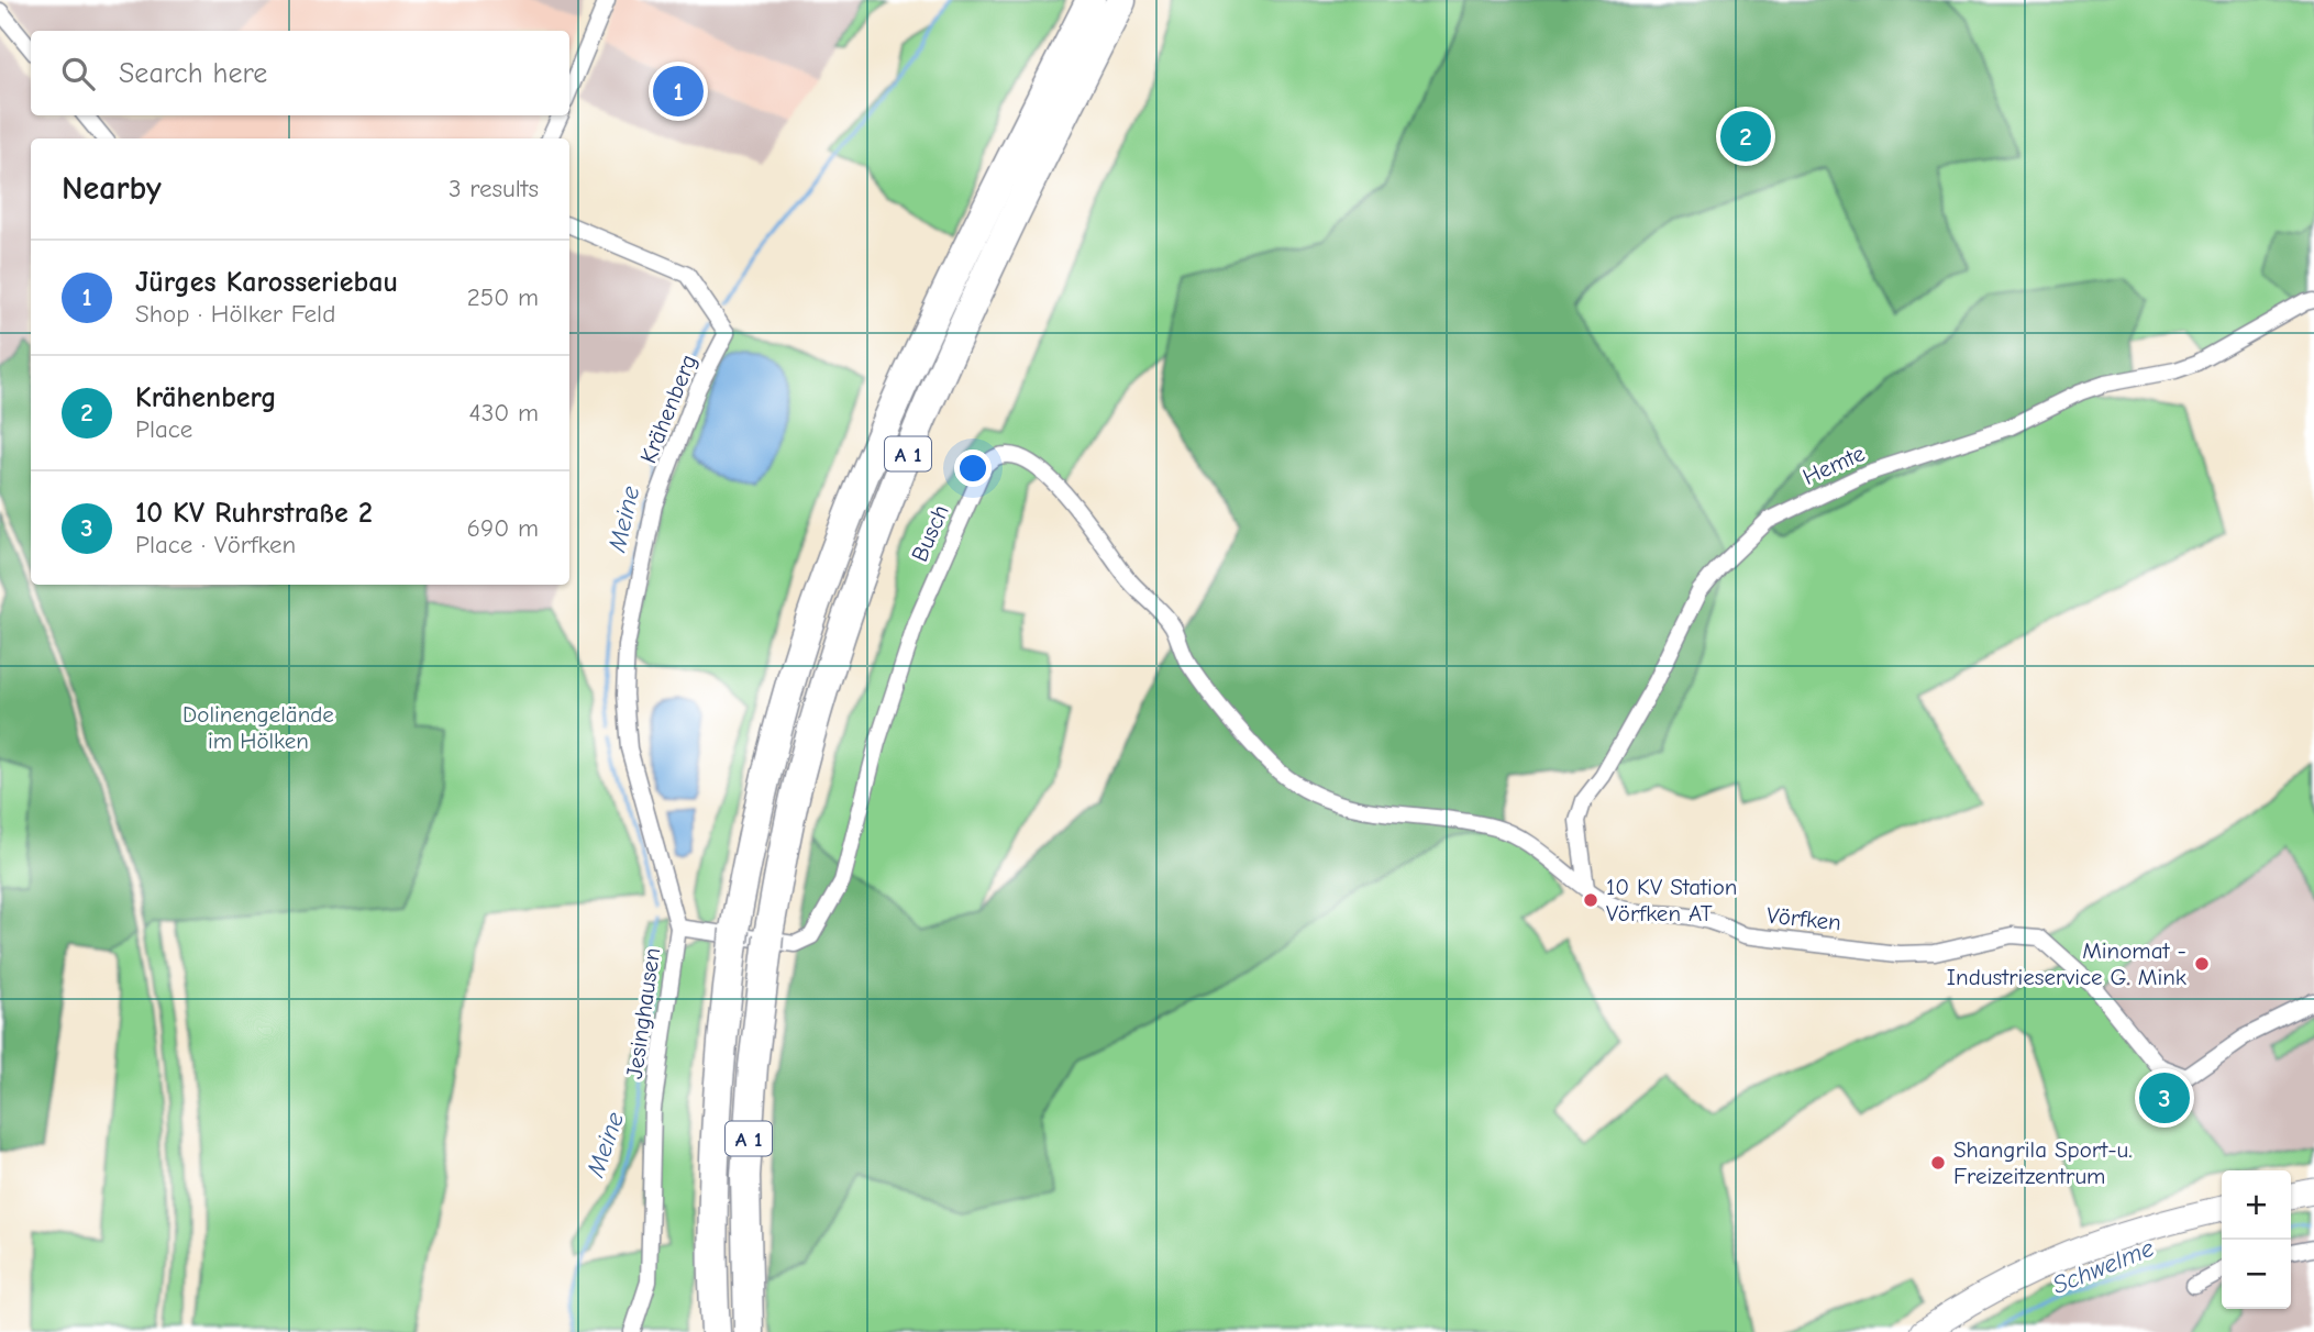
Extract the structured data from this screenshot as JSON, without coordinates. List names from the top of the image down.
{
  "streets": {
    "highway": ["A 1"],
    "street": [
      "Krähenberg",
      "Hemte",
      "Busch",
      "Vörfken",
      "Jesinghausen"
    ]
  },
  "crossings": [
    ["Krähenberg", "Busch"],
    ["Krähenberg", "Jesinghausen"],
    ["Hemte", "Vörfken"],
    ["Busch", "Vörfken"],
    ["Busch", "Jesinghausen"]
  ],
  "water": ["Meine", "Schwelme"],
  "parks": ["Dolinengelände im Hölken"],
  "places": ["10 KV Station Vörfken AT", "Minomat - Industrieservice G. Mink", "Shangrila Sport-u. Freizeitzentrum"],
  "page": {
    "search": "Search here",
    "pins": ["1", "2", "3"],
    "heading": ["Nearby", "3 results"],
    "list": [
      {
        "mark": "1",
        "name": "Jürges Karosseriebau",
        "note": "Shop · Hölker Feld",
        "value": "250 m"
      },
      {
        "mark": "2",
        "name": "Krähenberg",
        "note": "Place",
        "value": "430 m"
      },
      {
        "mark": "3",
        "name": "10 KV Ruhrstraße 2",
        "note": "Place · Vörfken",
        "value": "690 m"
      }
    ],
    "map_buttons": ["+", "−"]
  }
}
